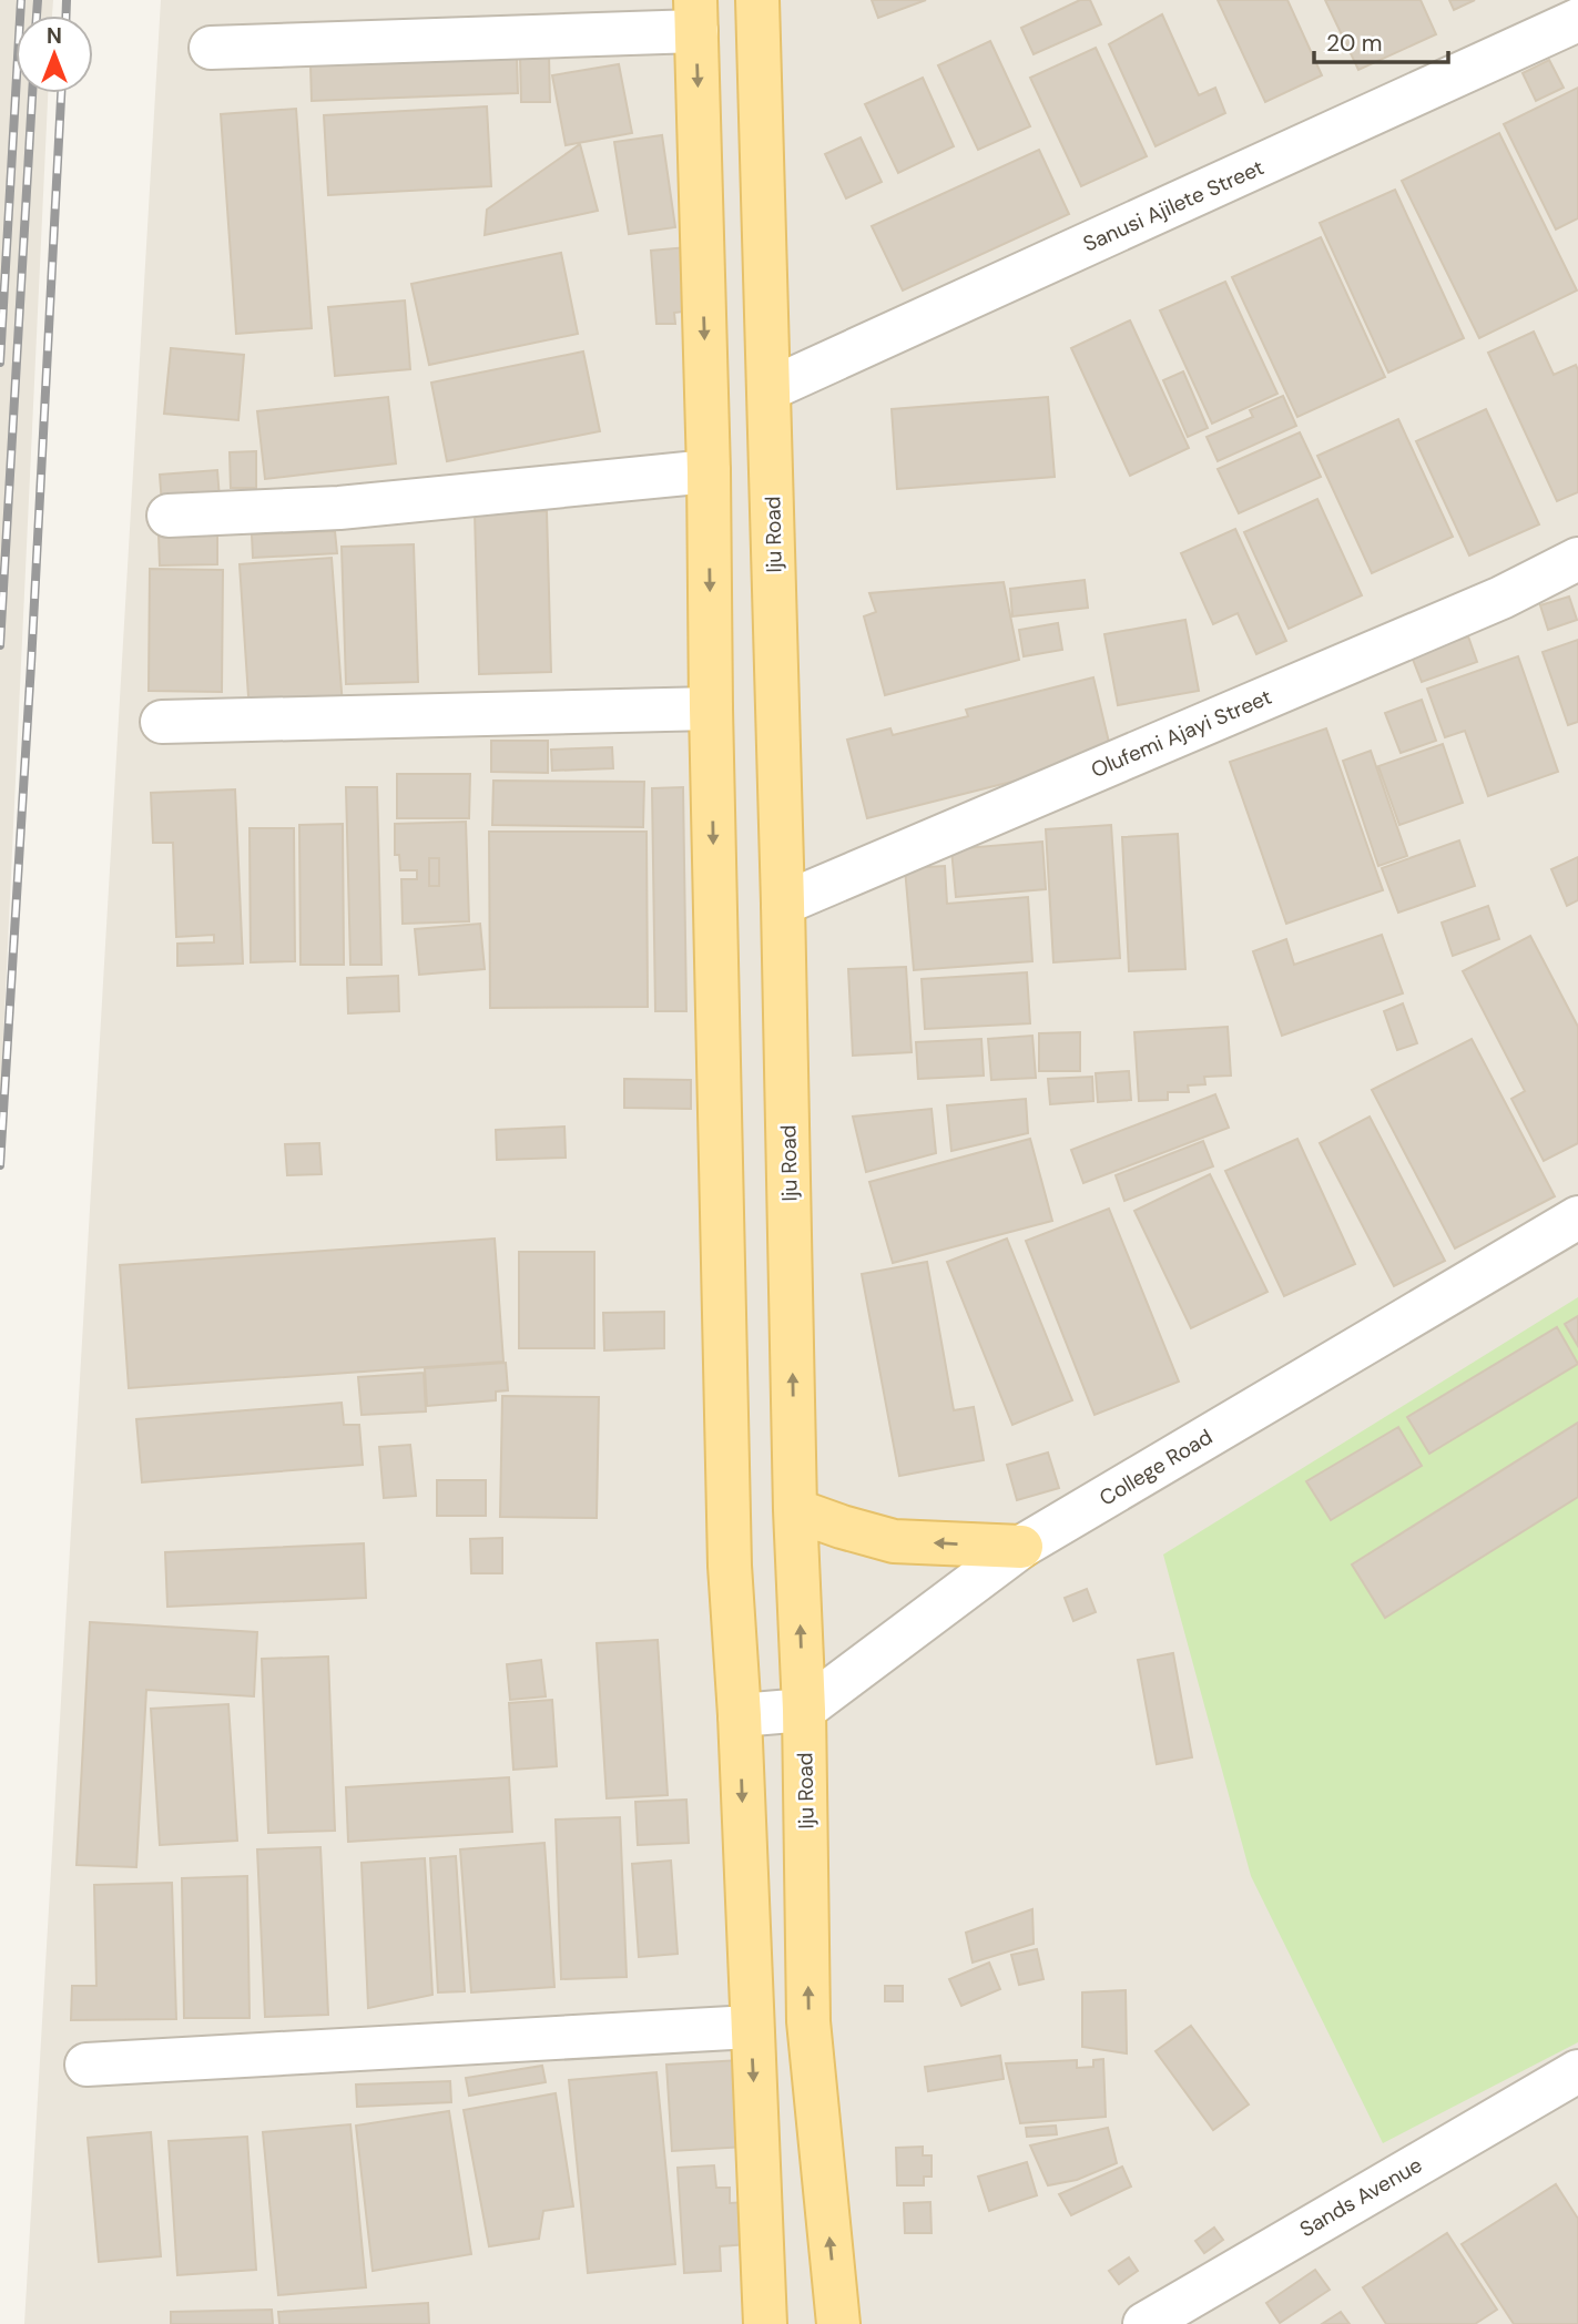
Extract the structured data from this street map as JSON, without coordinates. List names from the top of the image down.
{
  "streets": {
    "main road": ["Iju Road"],
    "street": [
      "Sanusi Ajilete Street",
      "Olufemi Ajayi Street",
      "College Road",
      "Sands Avenue"
    ]
  },
  "crossings": [
    ["Sanusi Ajilete Street", "Iju Road"],
    ["Iju Road", "Olufemi Ajayi Street"],
    ["Iju Road", "College Road"]
  ],
  "scale_bar": "20 m",
  "north": "top"
}
